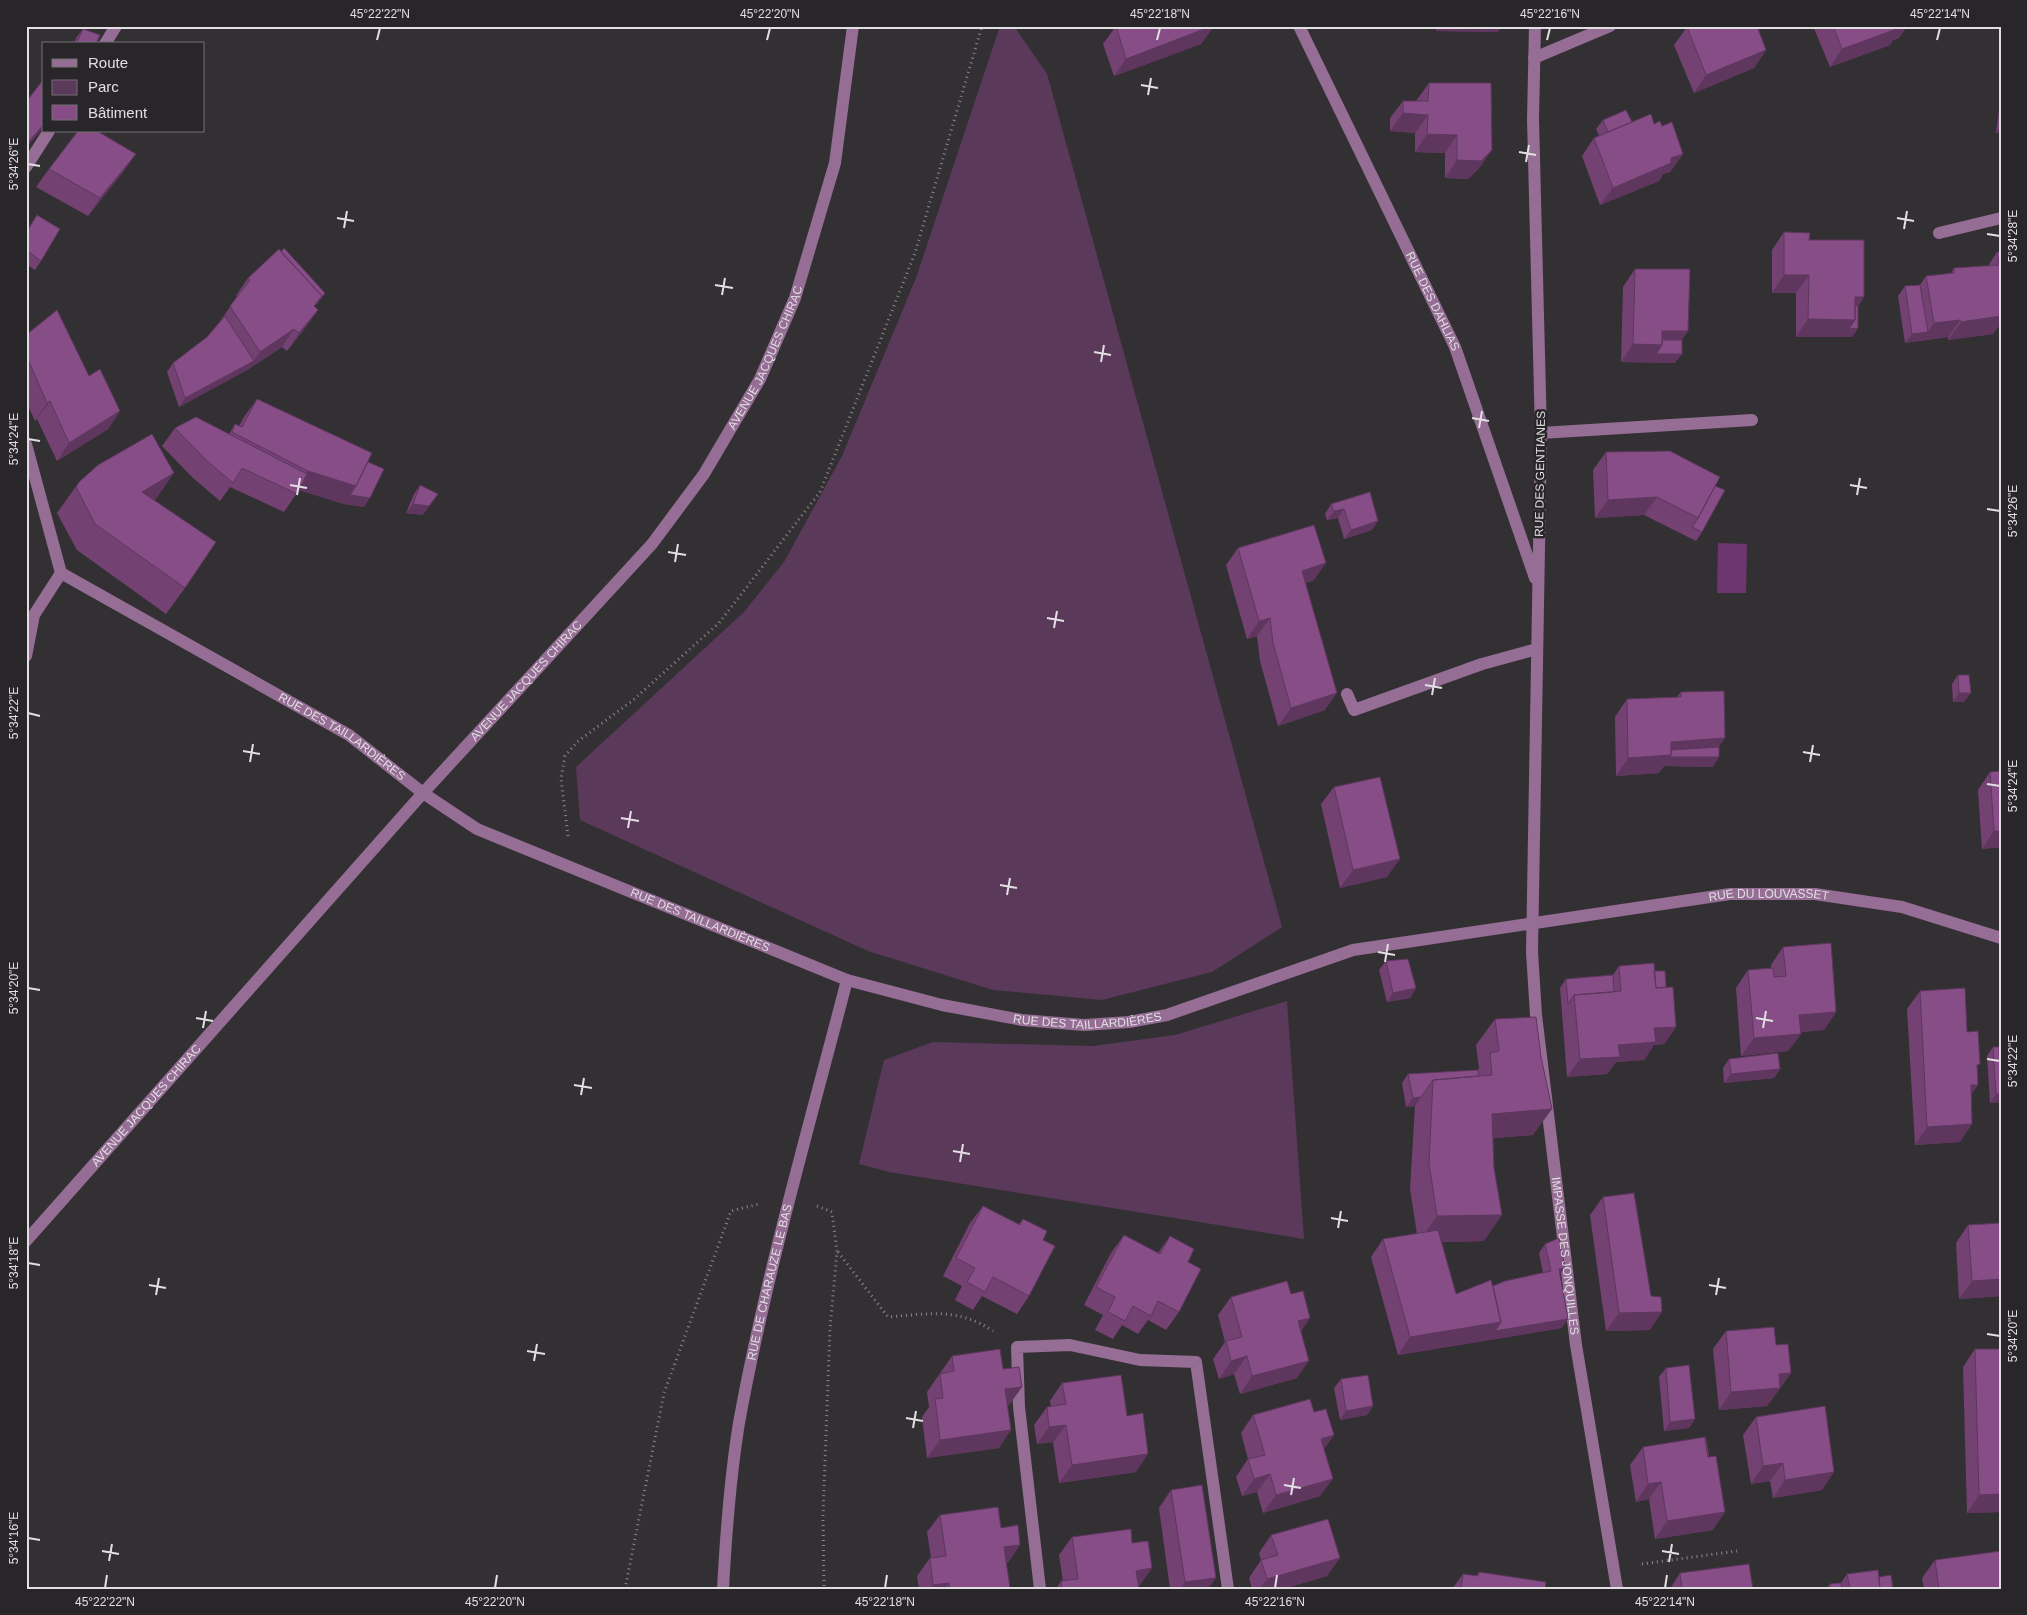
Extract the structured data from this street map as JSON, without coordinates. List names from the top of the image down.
{
  "streets": {
    "street": [
      "RUE DES DAHLIAS",
      "AVENUE JACQUES CHIRAC",
      "RUE DES GENTIANES",
      "RUE DES TAILLARDIÈRES",
      "RUE DU LOUVASSET",
      "IMPASSE DES JONQUILLES",
      "RUE DE CHARAUZE LE BAS"
    ]
  },
  "crossings": [
    ["RUE DES DAHLIAS", "RUE DES GENTIANES"],
    ["AVENUE JACQUES CHIRAC", "RUE DES TAILLARDIÈRES"],
    ["RUE DES GENTIANES", "RUE DES TAILLARDIÈRES"],
    ["RUE DES GENTIANES", "RUE DU LOUVASSET"],
    ["RUE DES GENTIANES", "IMPASSE DES JONQUILLES"],
    ["RUE DES TAILLARDIÈRES", "RUE DU LOUVASSET"],
    ["RUE DES TAILLARDIÈRES", "IMPASSE DES JONQUILLES"],
    ["RUE DES TAILLARDIÈRES", "RUE DE CHARAUZE LE BAS"],
    ["RUE DU LOUVASSET", "IMPASSE DES JONQUILLES"]
  ],
  "legend": ["Route", "Parc", "Bâtiment"],
  "coordinates": [
    "45°22'22\"N",
    "45°22'20\"N",
    "45°22'18\"N",
    "45°22'16\"N",
    "45°22'14\"N",
    "5°34'26\"E",
    "5°34'28\"E",
    "5°34'24\"E",
    "5°34'22\"E",
    "5°34'20\"E",
    "5°34'18\"E",
    "5°34'16\"E"
  ]
}
